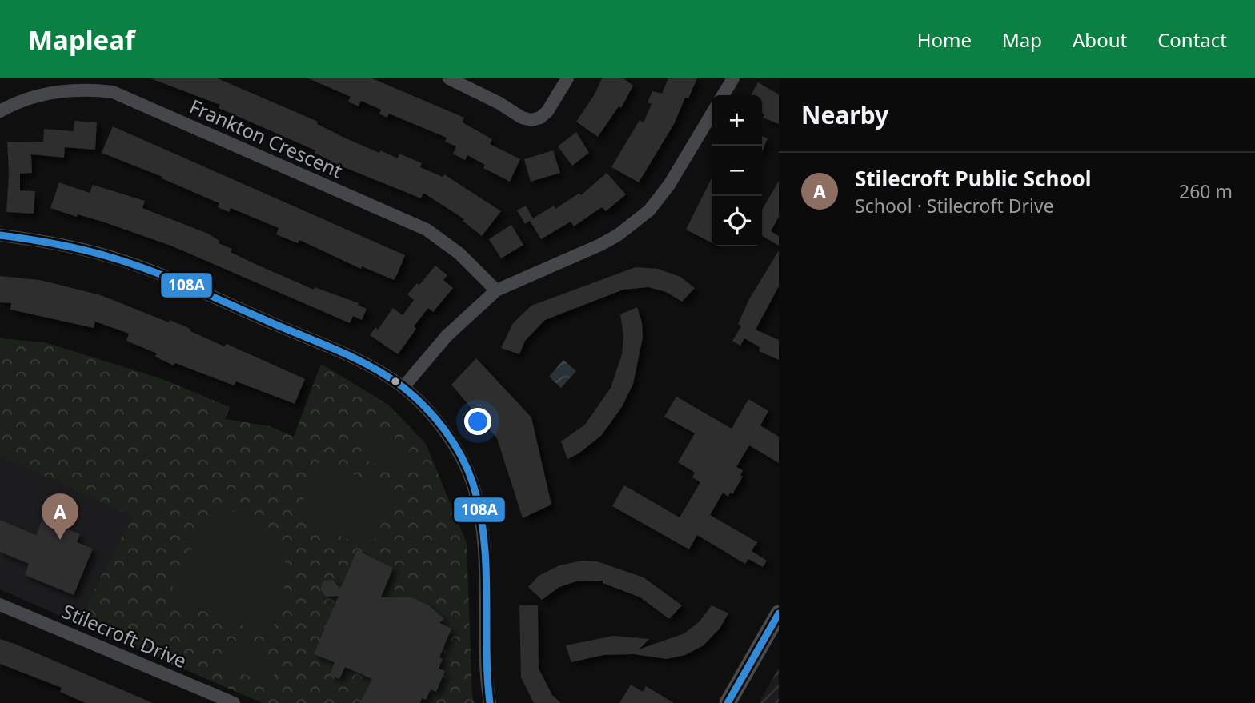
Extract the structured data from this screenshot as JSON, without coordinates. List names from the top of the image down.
{
  "streets": {
    "street": ["Frankton Crescent", "Stilecroft Drive"]
  },
  "lines": ["transit line 108A"],
  "page": {
    "header": "Mapleaf",
    "nav": [
      "Home",
      "Map",
      "About",
      "Contact"
    ],
    "heading": "Nearby",
    "map_buttons": ["+", "−"],
    "list": [
      {
        "mark": "A",
        "name": "Stilecroft Public School",
        "note": "School · Stilecroft Drive",
        "value": "260 m"
      }
    ],
    "pins": "A"
  }
}
